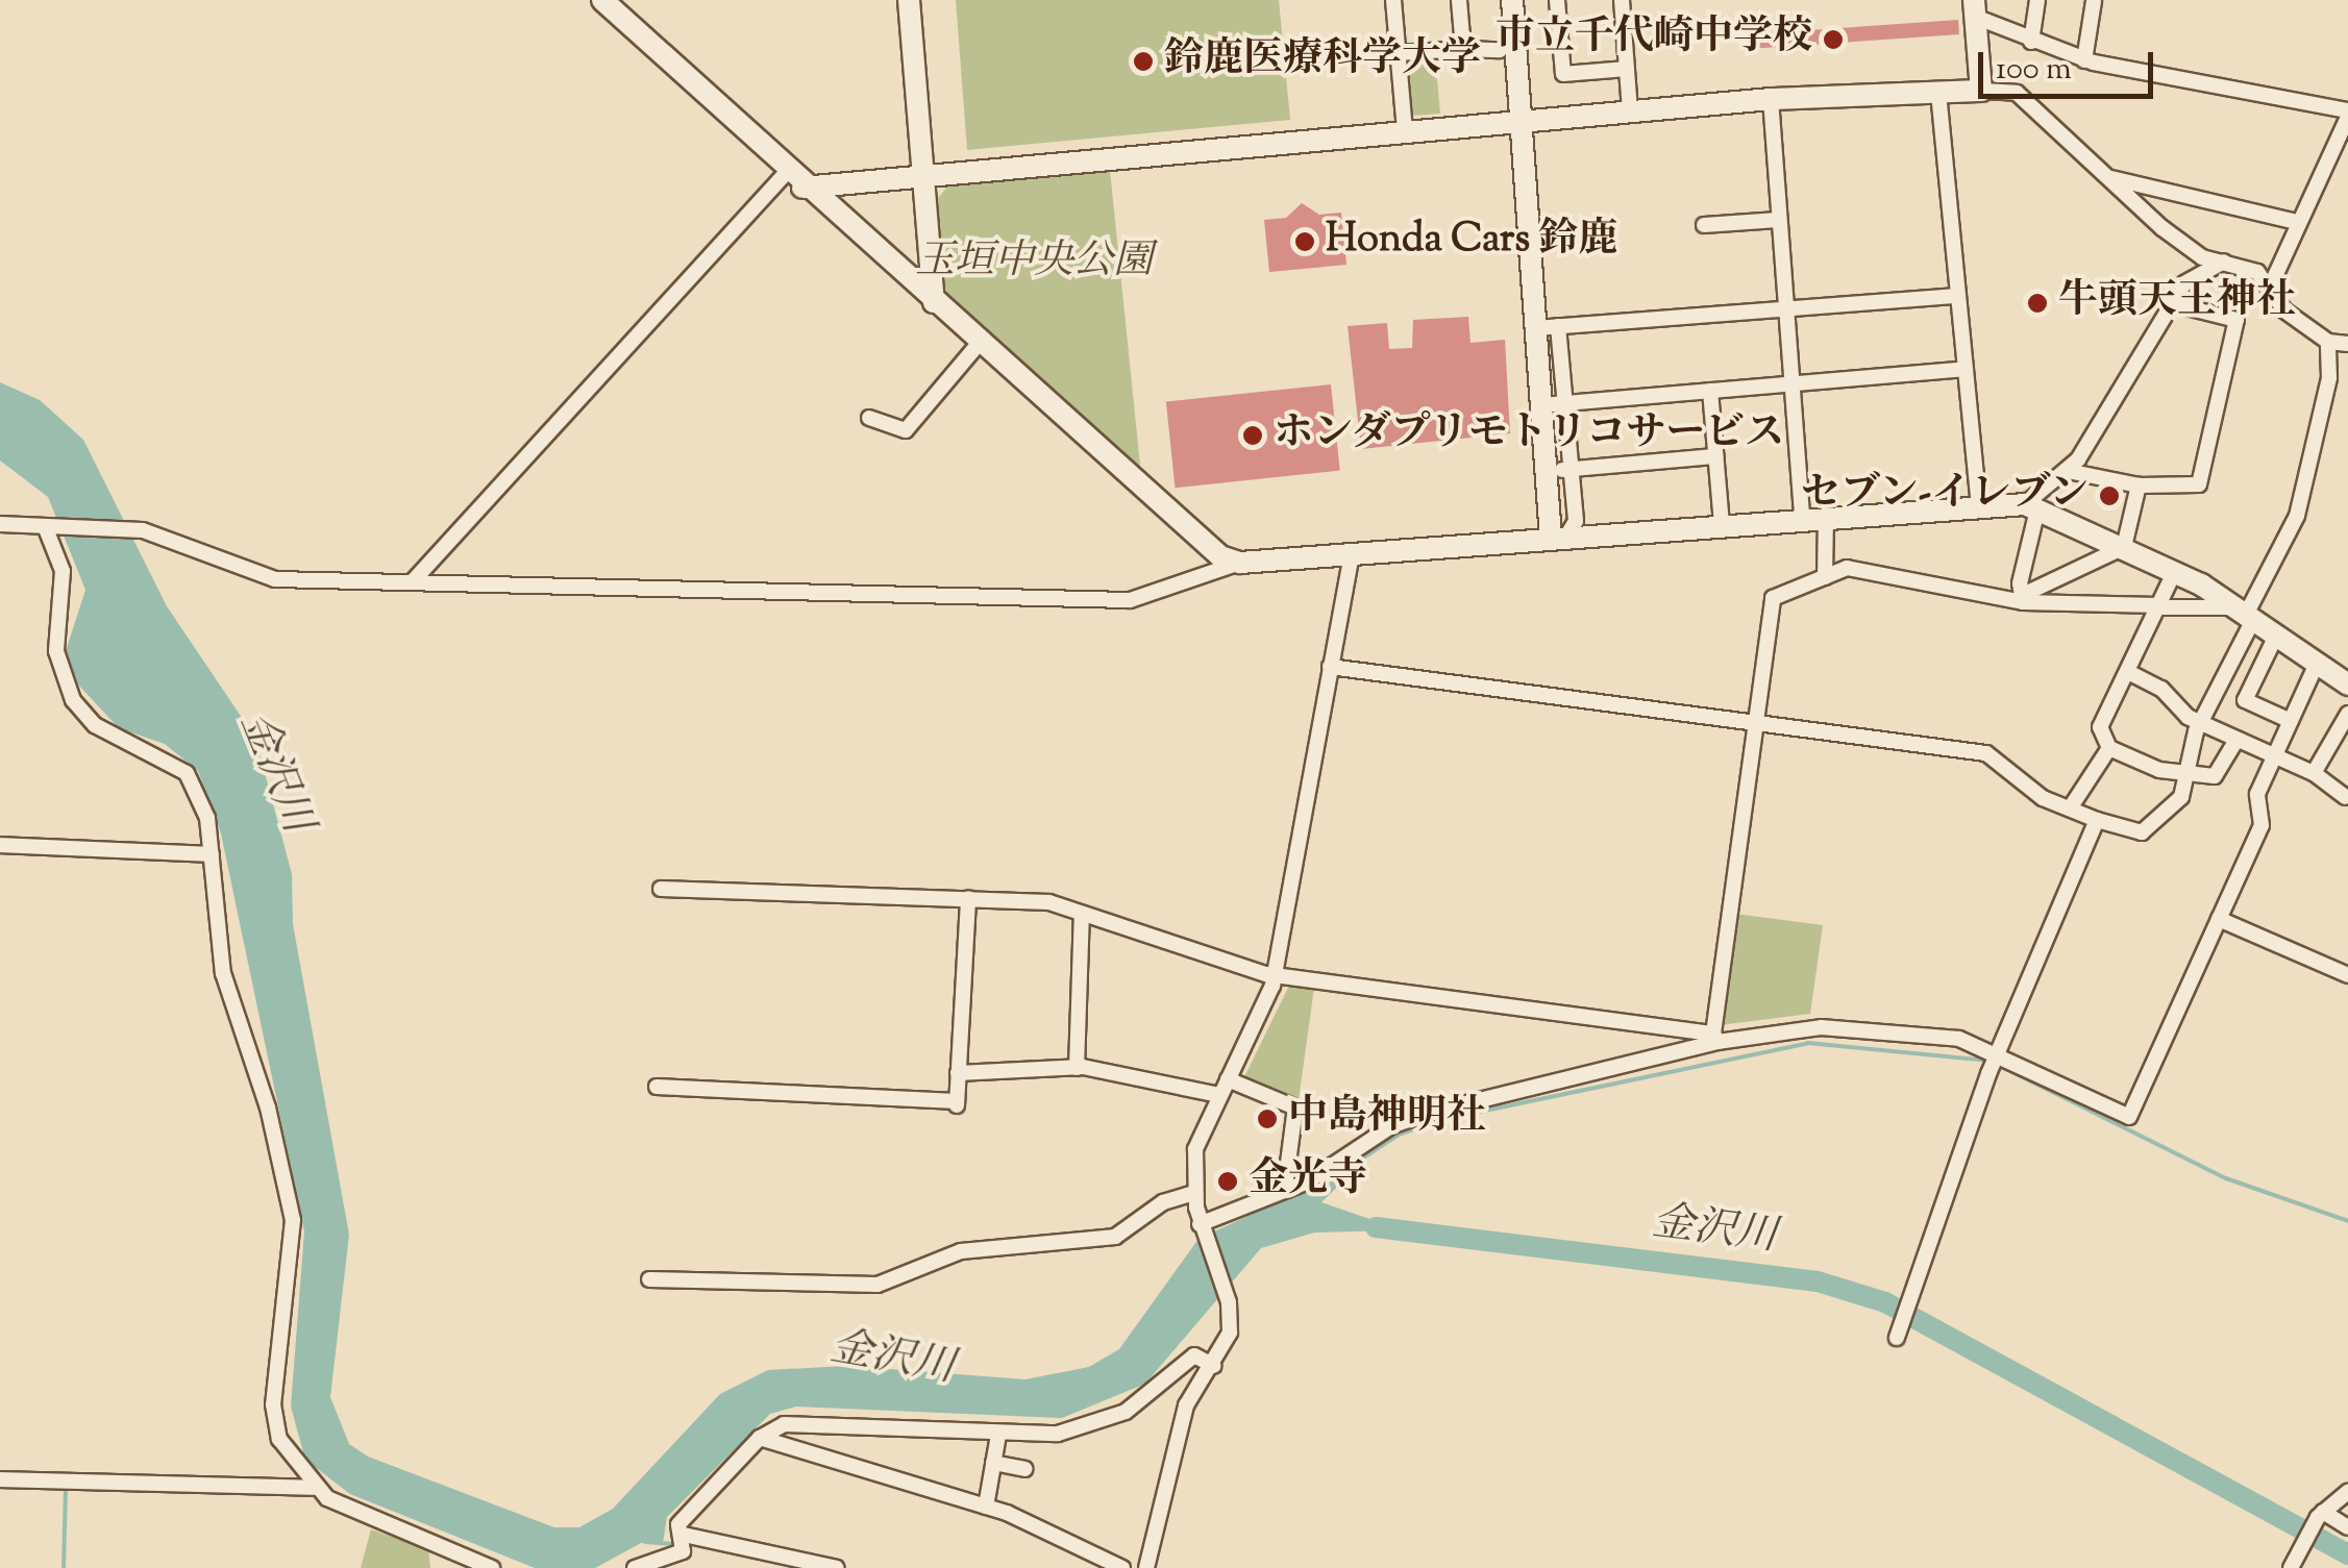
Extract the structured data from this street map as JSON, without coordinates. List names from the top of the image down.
{
  "water": ["金沢川"],
  "parks": ["玉垣中央公園"],
  "places": [
    "市立千代崎中学校",
    "鈴鹿医療科学大学",
    "Honda Cars 鈴鹿",
    "牛頭天王神社",
    "ホンダプリモトリコサービス",
    "セブン-イレブン",
    "中島神明社",
    "金光寺"
  ],
  "scale_bar": "100 m"
}
